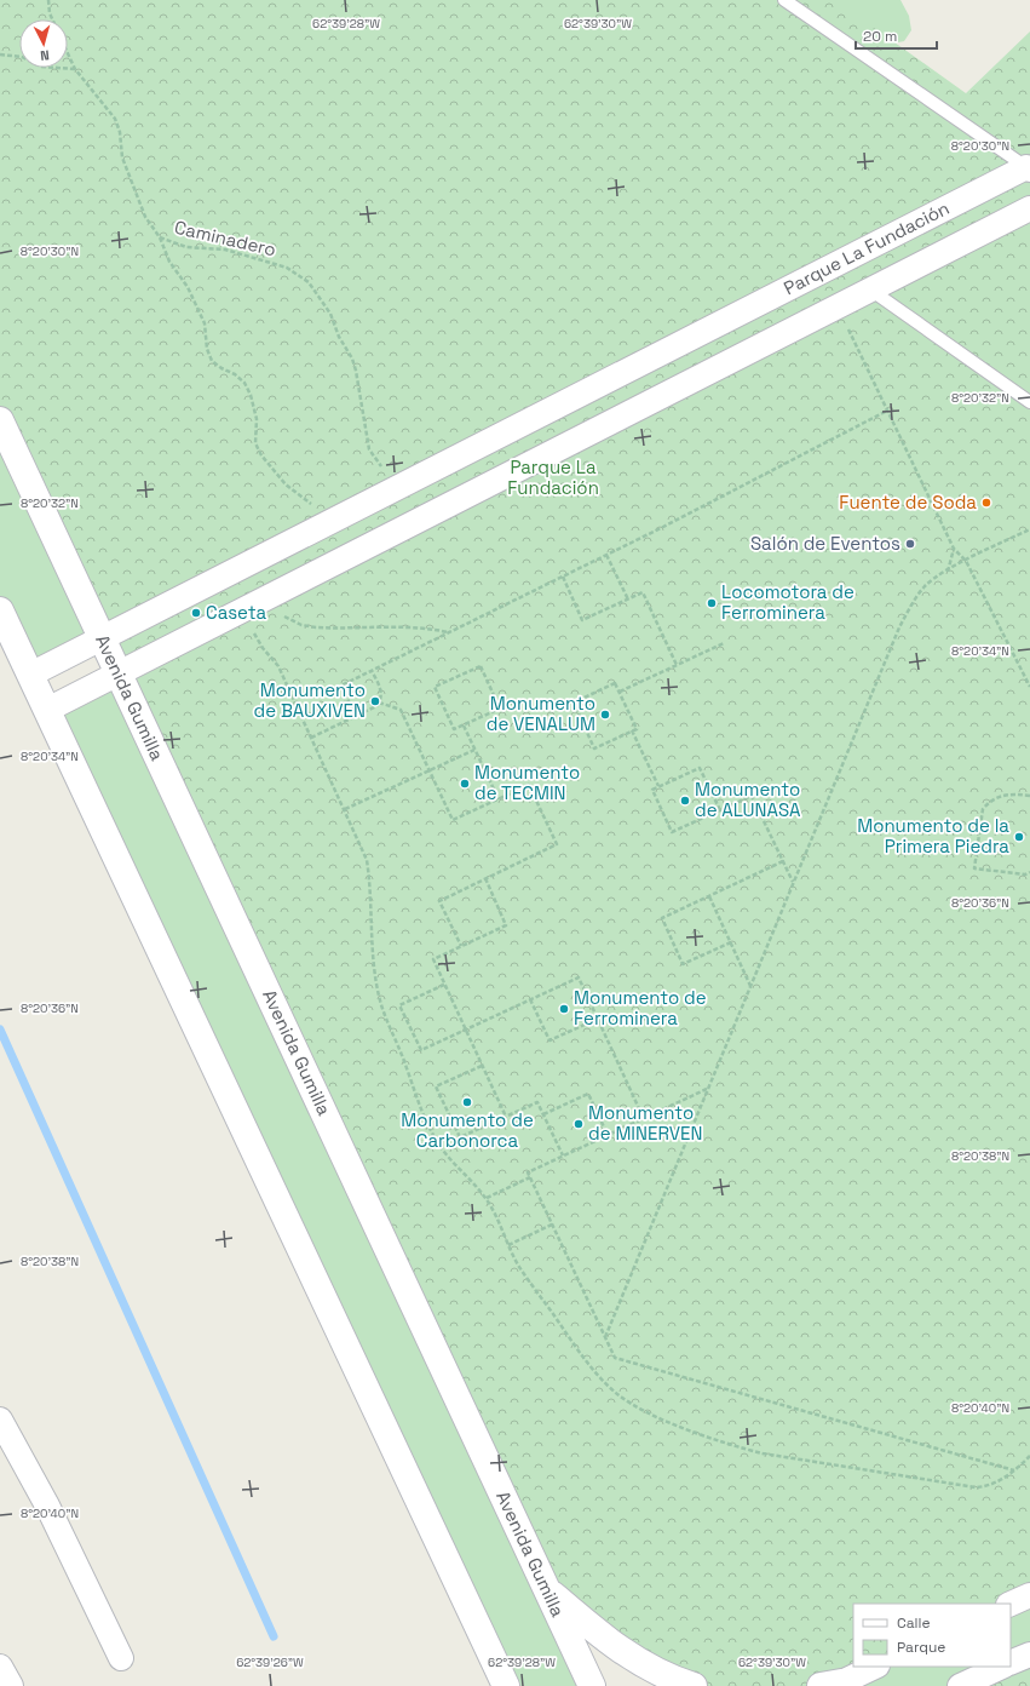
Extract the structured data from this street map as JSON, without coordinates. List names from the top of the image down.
{
  "streets": {
    "main road": ["Avenida Gumilla"],
    "street": ["Parque La Fundación"],
    "path": ["Caminadero"]
  },
  "crossings": [
    ["Caminadero", "Parque La Fundación"],
    ["Parque La Fundación", "Avenida Gumilla"]
  ],
  "parks": ["Parque La Fundación"],
  "places": [
    "Fuente de Soda",
    "Salón de Eventos",
    "Locomotora de Ferrominera",
    "Caseta",
    "Monumento de BAUXIVEN",
    "Monumento de VENALUM",
    "Monumento de TECMIN",
    "Monumento de ALUNASA",
    "Monumento de la Primera Piedra",
    "Monumento de Ferrominera",
    "Monumento de Carbonorca",
    "Monumento de MINERVEN"
  ],
  "legend": ["Calle", "Parque"],
  "scale_bar": "20 m",
  "north": "bottom",
  "coordinates": [
    "62°39'28\"W",
    "62°39'30\"W",
    "8°20'30\"N",
    "8°20'32\"N",
    "8°20'34\"N",
    "8°20'36\"N",
    "8°20'38\"N",
    "8°20'40\"N",
    "62°39'26\"W"
  ]
}
